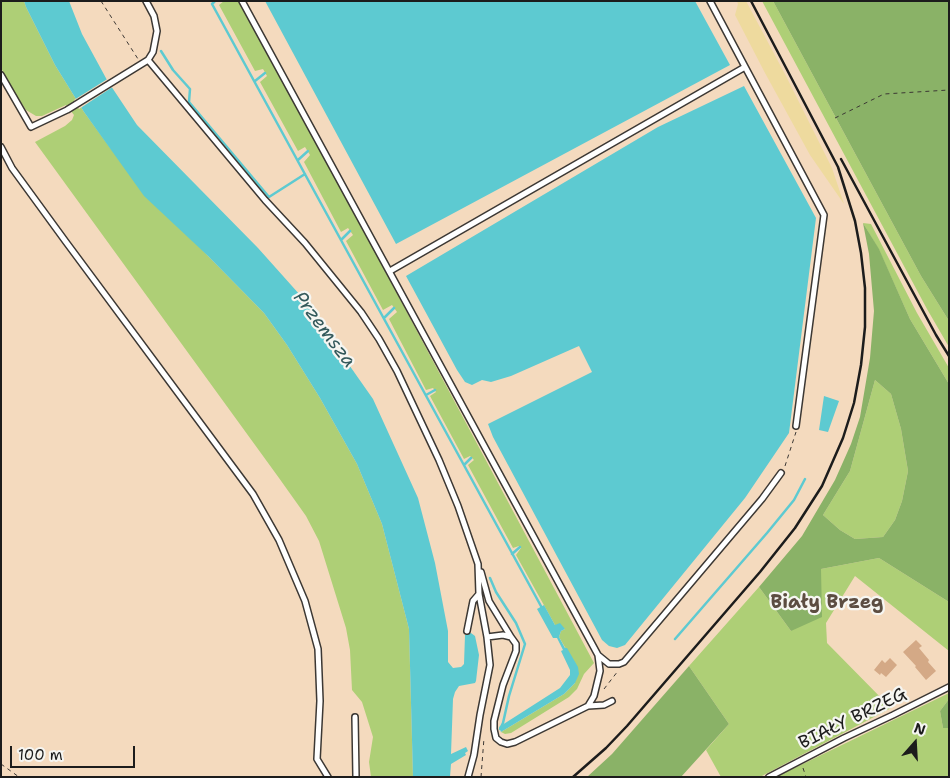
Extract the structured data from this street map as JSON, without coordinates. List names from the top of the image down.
{
  "streets": {
    "lane": ["BIAŁY BRZEG"]
  },
  "districts": ["Biały Brzeg"],
  "water": ["Przemsza"],
  "scale_bar": "100 m",
  "north": "top"
}
